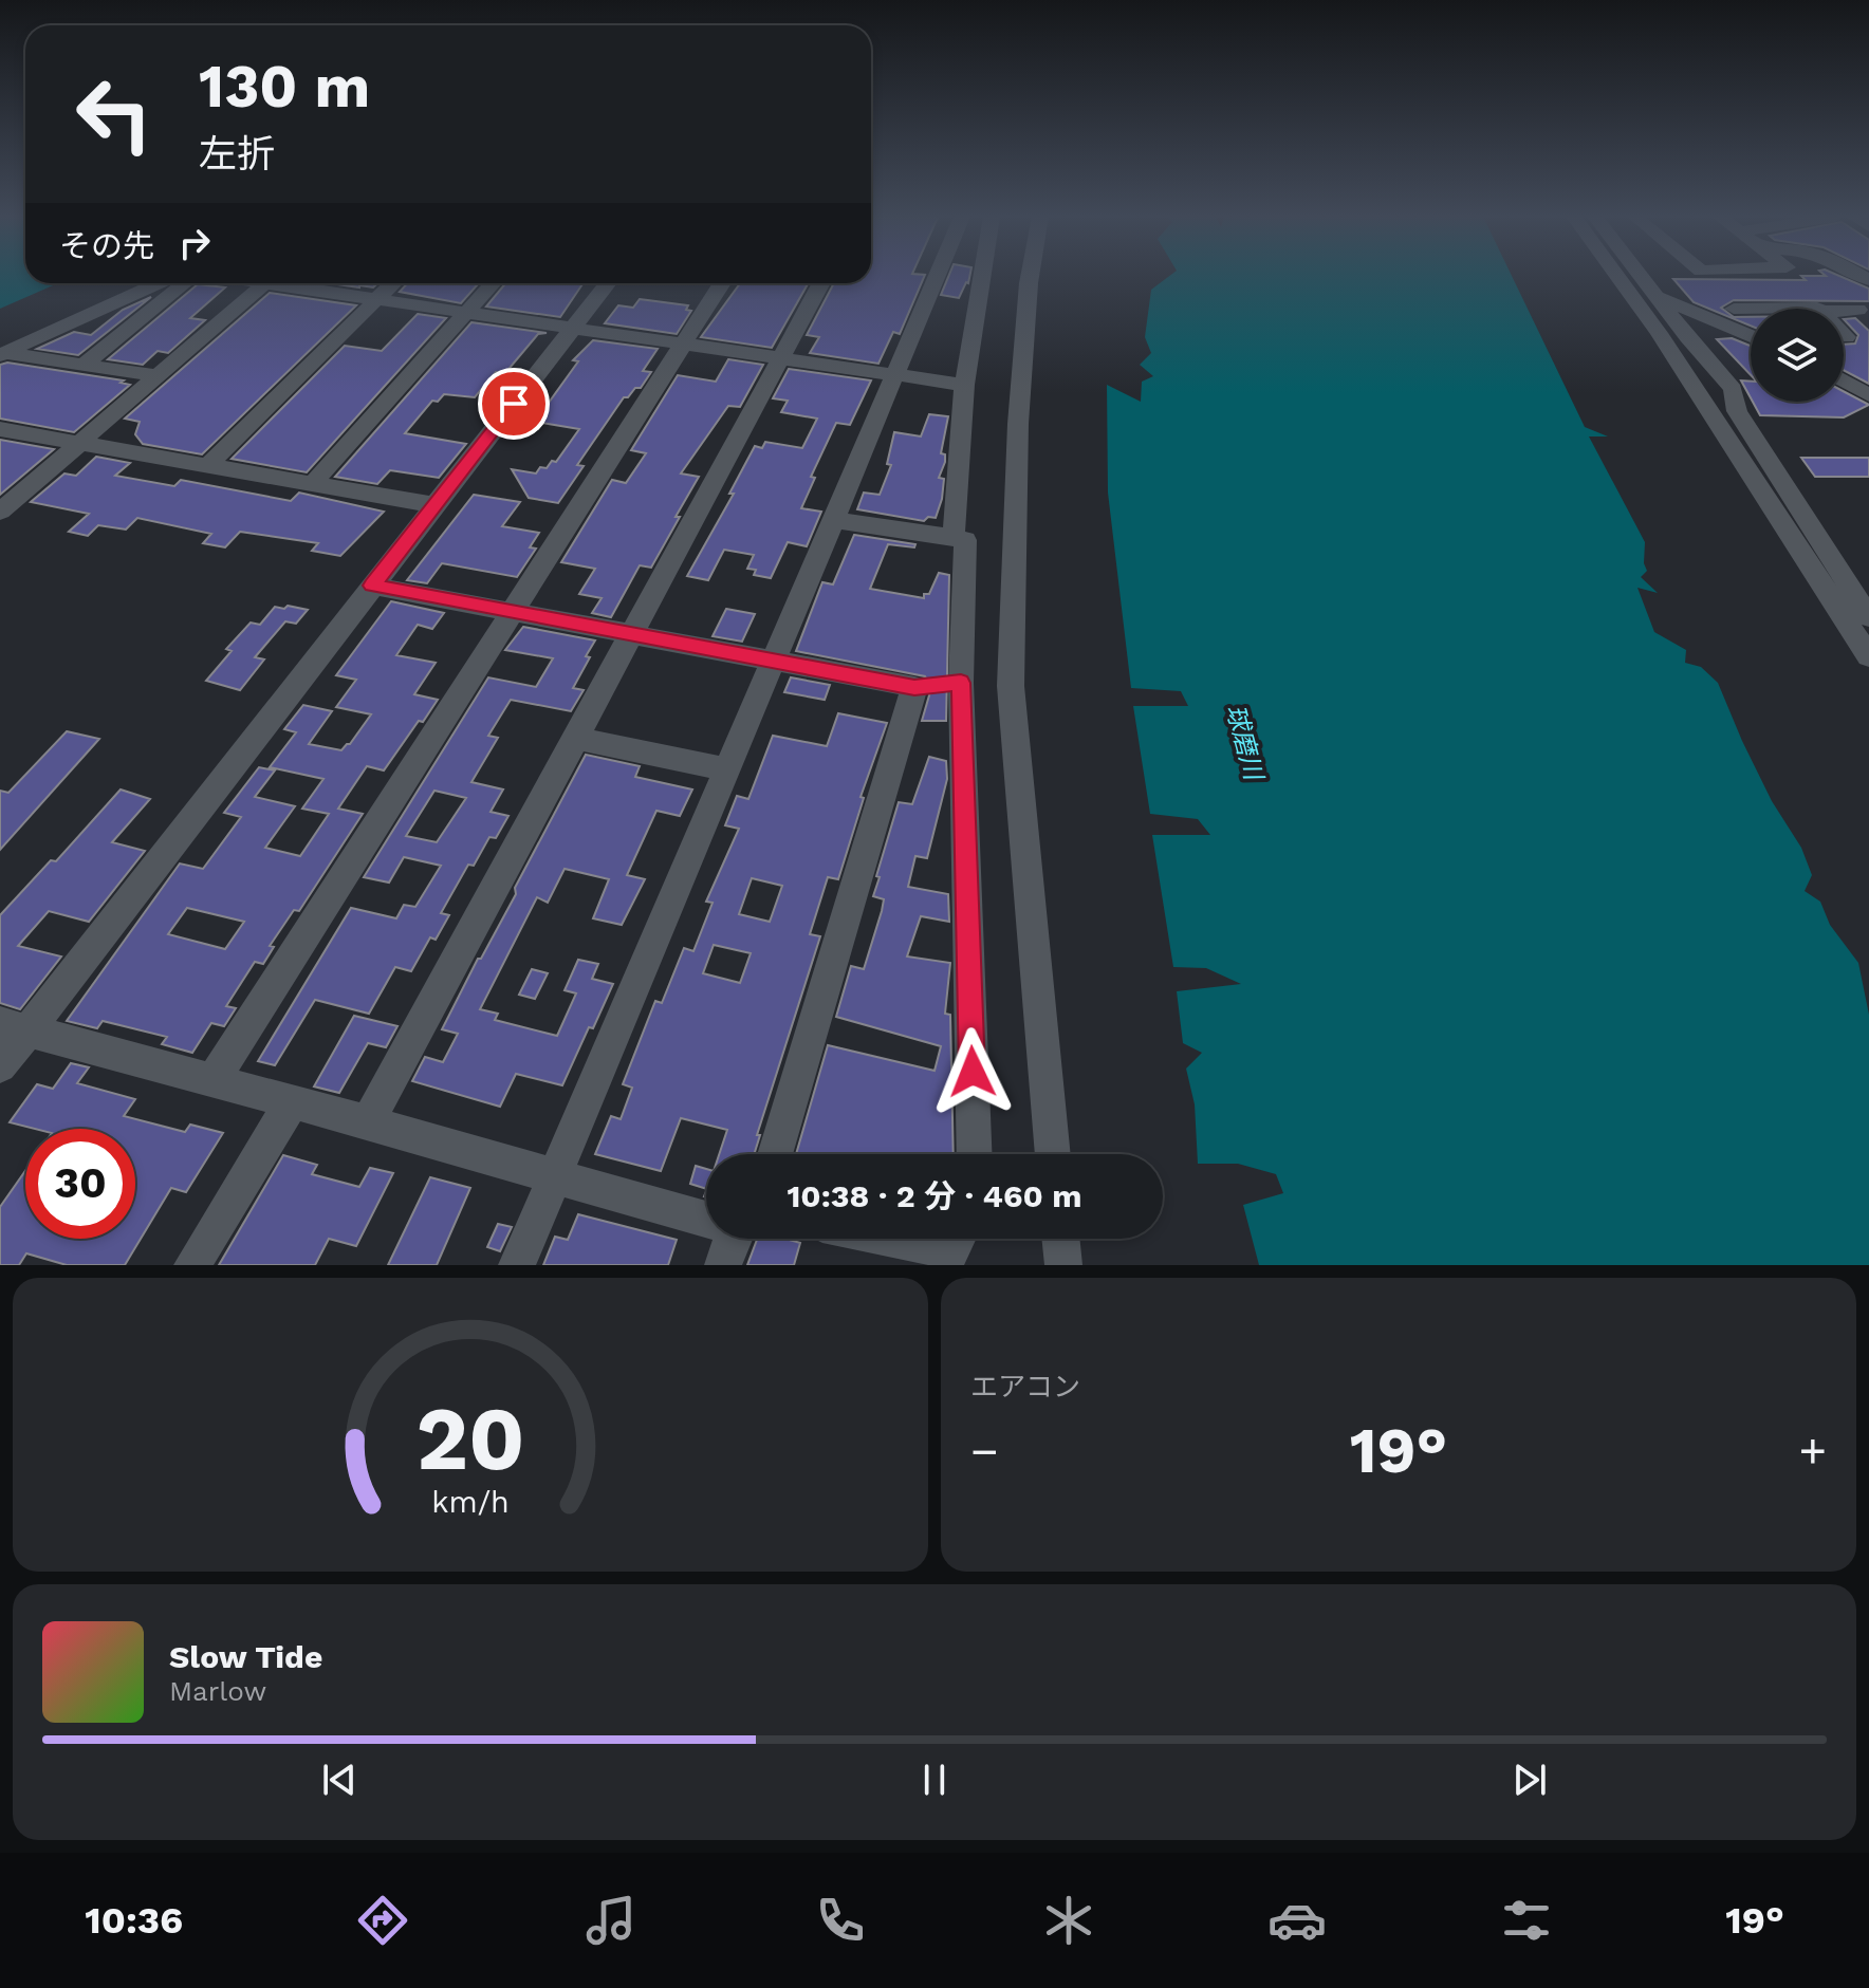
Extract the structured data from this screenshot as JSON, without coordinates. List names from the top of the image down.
{
  "water": ["球磨川"],
  "page": {
    "turn": ["130 m", "左折"],
    "then": "その先",
    "limit": "30",
    "trip": "10:38 · 2 分 · 460 m",
    "tile": "エアコン",
    "heat": ["−", "19°", "+"],
    "song": ["Slow Tide", "Marlow"],
    "tabs": ["10:36", "19°"],
    "gauge": ["20", "km/h"]
  }
}
